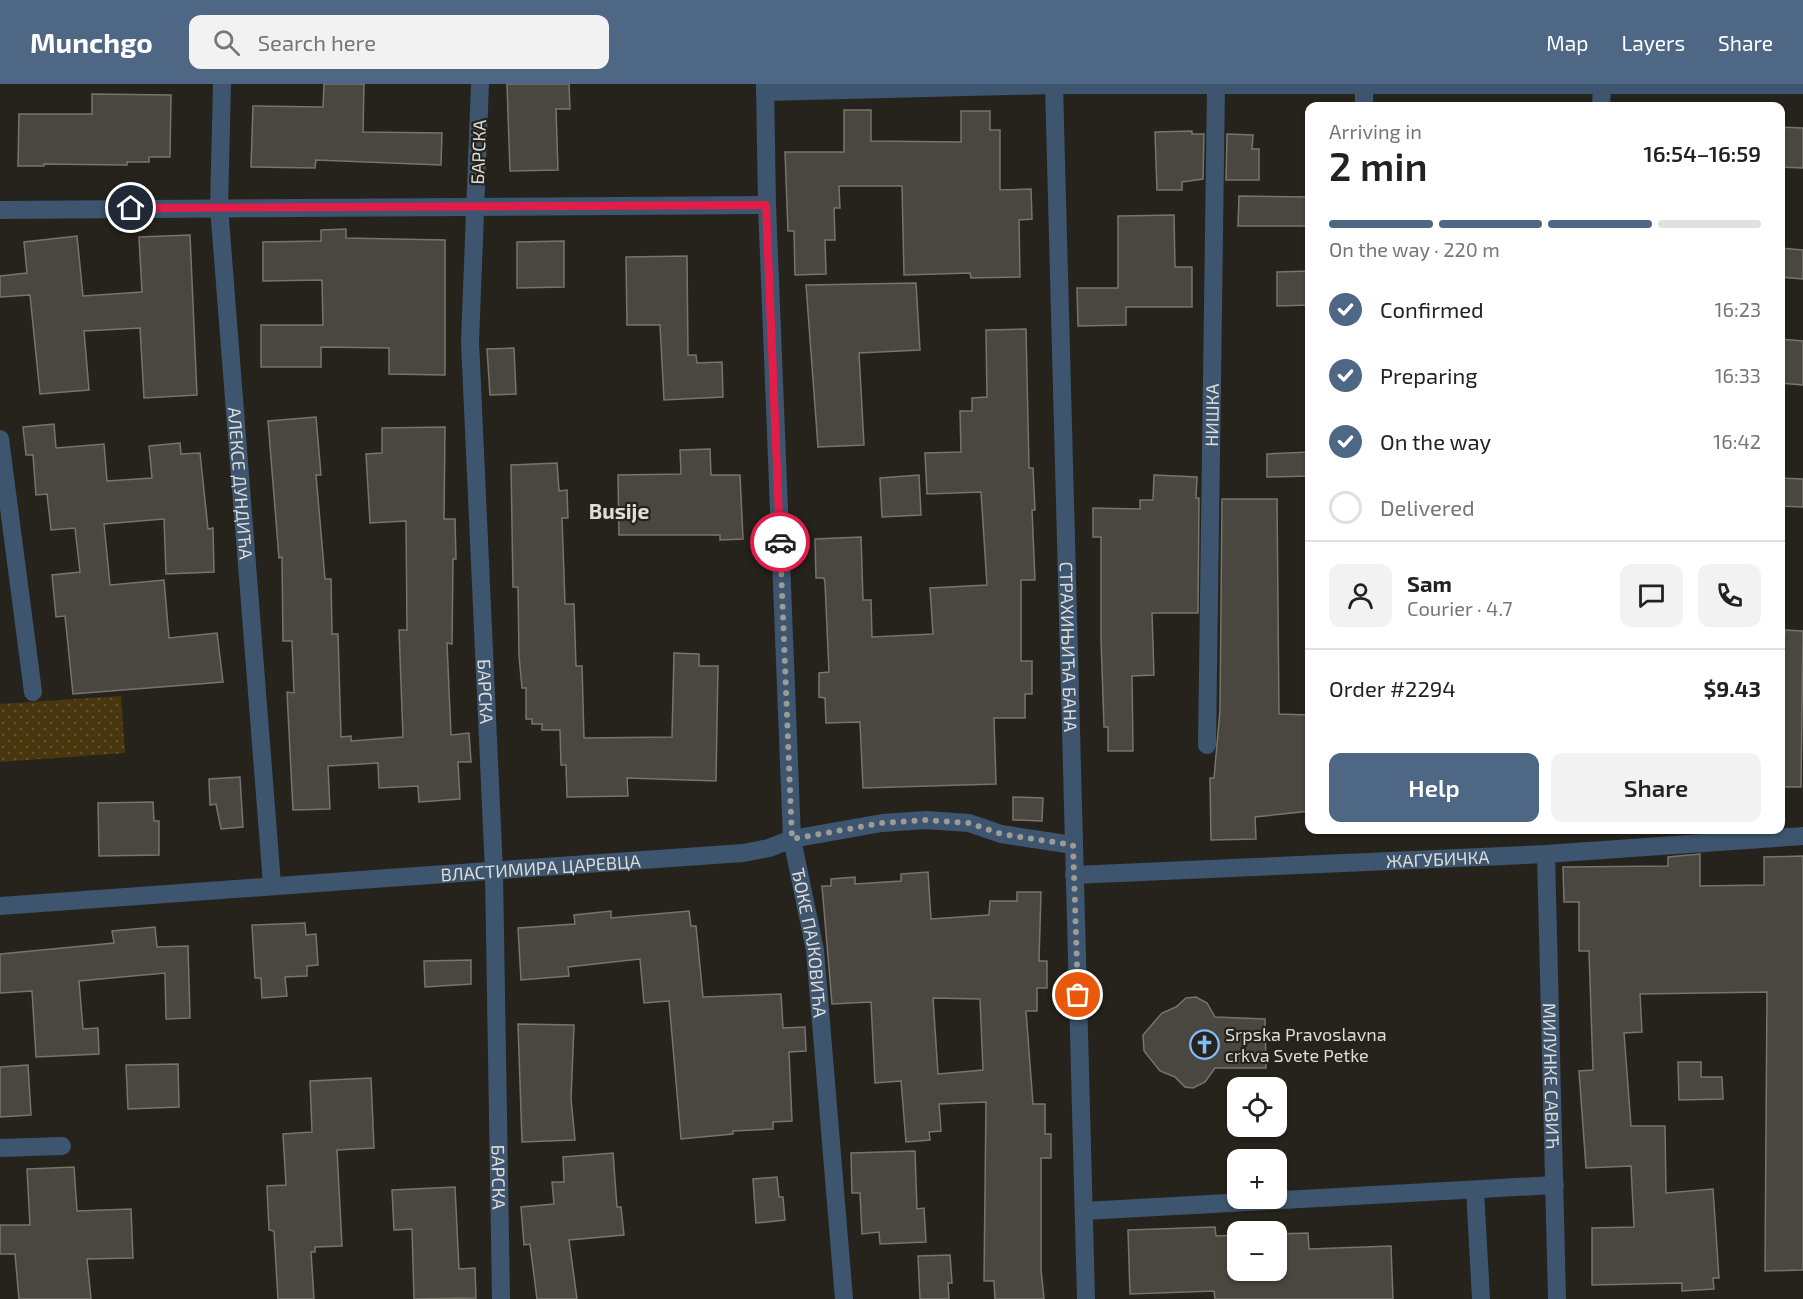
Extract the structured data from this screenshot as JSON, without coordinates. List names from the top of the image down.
{
  "streets": {
    "street": [
      "БАРСКА",
      "НИШКА",
      "АЛЕКСЕ ДУНДИЋА",
      "СТРАХИЊИЋА БАНА",
      "ЖАГУБИЧКА",
      "ВЛАСТИМИРА ЦАРЕВЦА",
      "ЂОКЕ ПАЈКОВИЋА",
      "МИЛУНКЕ САВИЋ"
    ]
  },
  "crossings": [
    ["БАРСКА", "ВЛАСТИМИРА ЦАРЕВЦА"],
    ["АЛЕКСЕ ДУНДИЋА", "ВЛАСТИМИРА ЦАРЕВЦА"],
    ["СТРАХИЊИЋА БАНА", "ЖАГУБИЧКА"],
    ["СТРАХИЊИЋА БАНА", "ВЛАСТИМИРА ЦАРЕВЦА"],
    ["ЖАГУБИЧКА", "МИЛУНКЕ САВИЋ"],
    ["ВЛАСТИМИРА ЦАРЕВЦА", "ЂОКЕ ПАЈКОВИЋА"]
  ],
  "districts": ["Busije"],
  "places": {
    "church": ["Srpska Pravoslavna crkva Svete Petke"]
  },
  "page": {
    "header": "Munchgo",
    "search": "Search here",
    "nav": ["Map", "Layers", "Share"],
    "heading": ["2 min", "Arriving in", "16:54–16:59"],
    "panel": [
      "Sam",
      "Courier · 4.7",
      "Order #2294",
      "$9.43"
    ],
    "bar": "On the way · 220 m",
    "list": [
      ["Confirmed", "16:23"],
      ["Preparing", "16:33"],
      ["On the way", "16:42"],
      "Delivered"
    ],
    "buttons": ["Help", "Share"],
    "map_buttons": ["+", "−"]
  }
}
